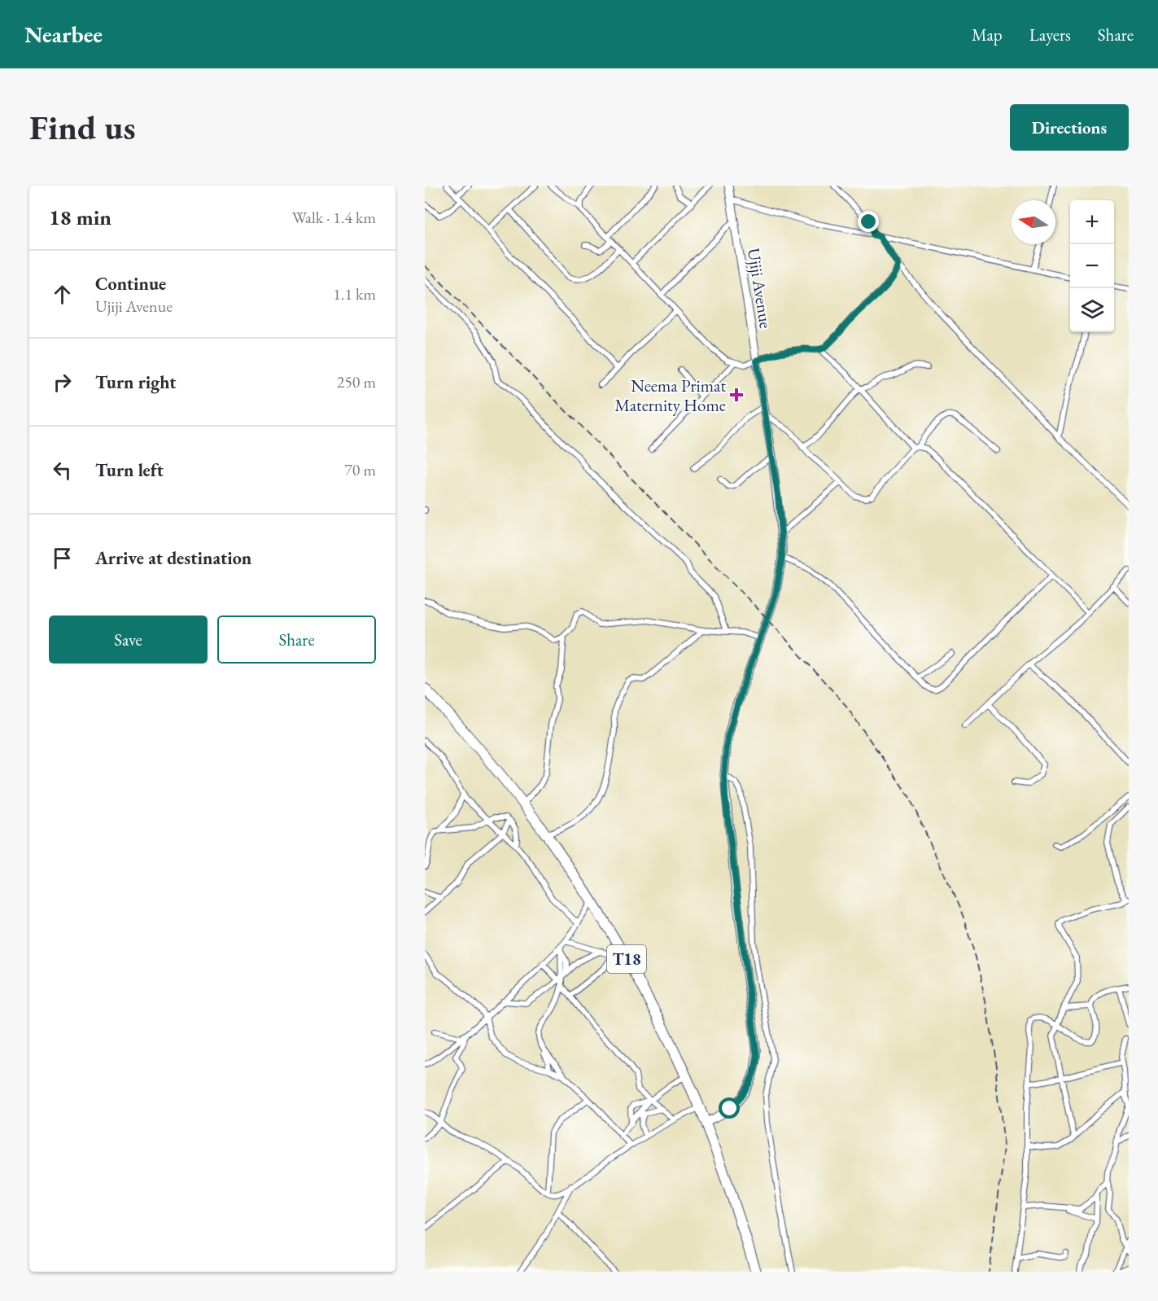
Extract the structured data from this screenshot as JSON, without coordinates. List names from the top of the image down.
{
  "streets": {
    "highway": ["T18"],
    "main road": ["Ujiji Avenue"]
  },
  "crossings": [
    ["Ujiji Avenue", "T18"]
  ],
  "places": {
    "health": ["Neema Primat Maternity Home"]
  },
  "north": "left",
  "page": {
    "header": "Nearbee",
    "nav": ["Map", "Layers", "Share"],
    "buttons": [
      "Directions",
      ["Save", "Share"]
    ],
    "title": "Find us",
    "heading": ["18 min", "Walk · 1.4 km"],
    "map_buttons": ["+", "−"],
    "list": [
      ["Continue", "Ujiji Avenue", "1.1 km"],
      ["Turn right", "250 m"],
      ["Turn left", "70 m"],
      "Arrive at destination"
    ]
  }
}
